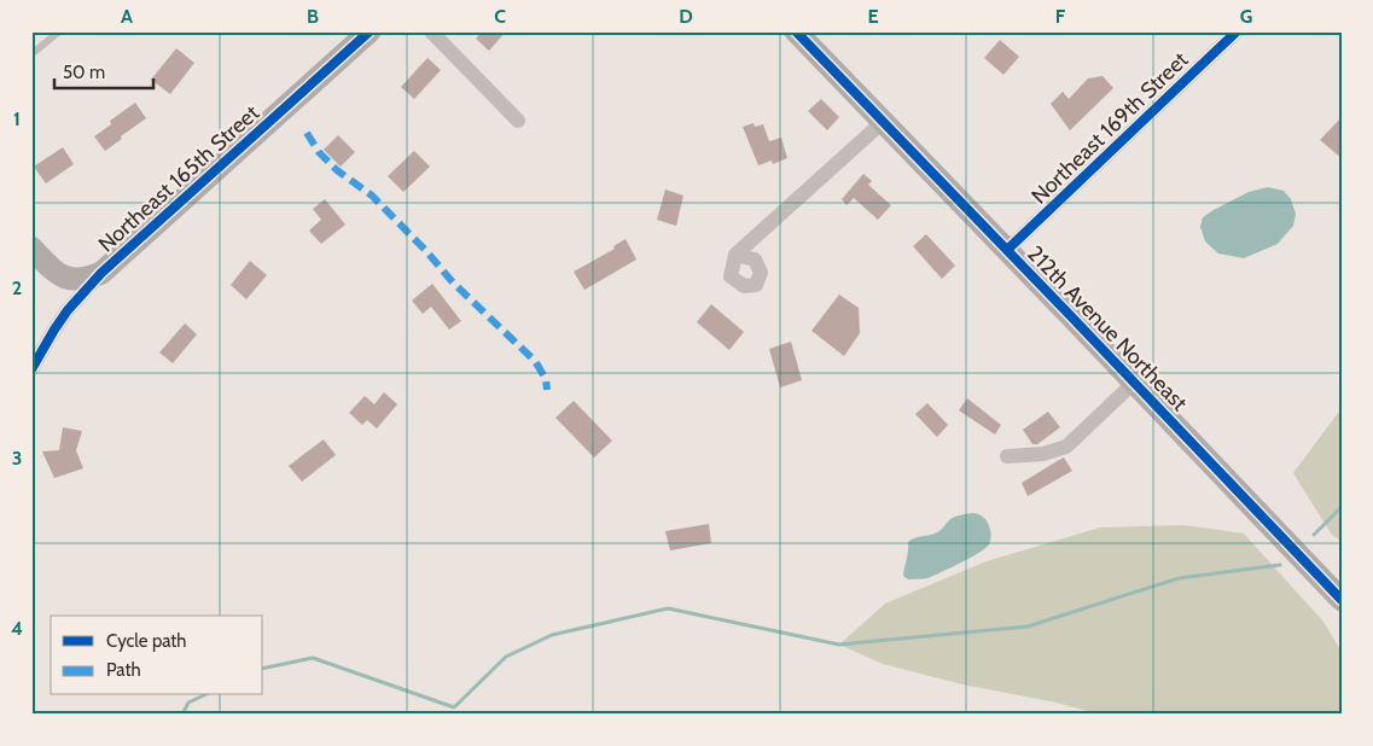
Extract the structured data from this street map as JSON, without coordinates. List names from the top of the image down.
{
  "streets": {
    "street": ["Northeast 169th Street", "Northeast 165th Street", "212th Avenue Northeast"]
  },
  "crossings": [
    ["Northeast 169th Street", "212th Avenue Northeast"]
  ],
  "legend": ["Cycle path", "Path"],
  "scale_bar": "50 m",
  "grid": {
    "columns": [
      "A",
      "B",
      "C",
      "D",
      "E",
      "F",
      "G"
    ],
    "rows": [
      "1",
      "2",
      "3",
      "4"
    ]
  }
}
